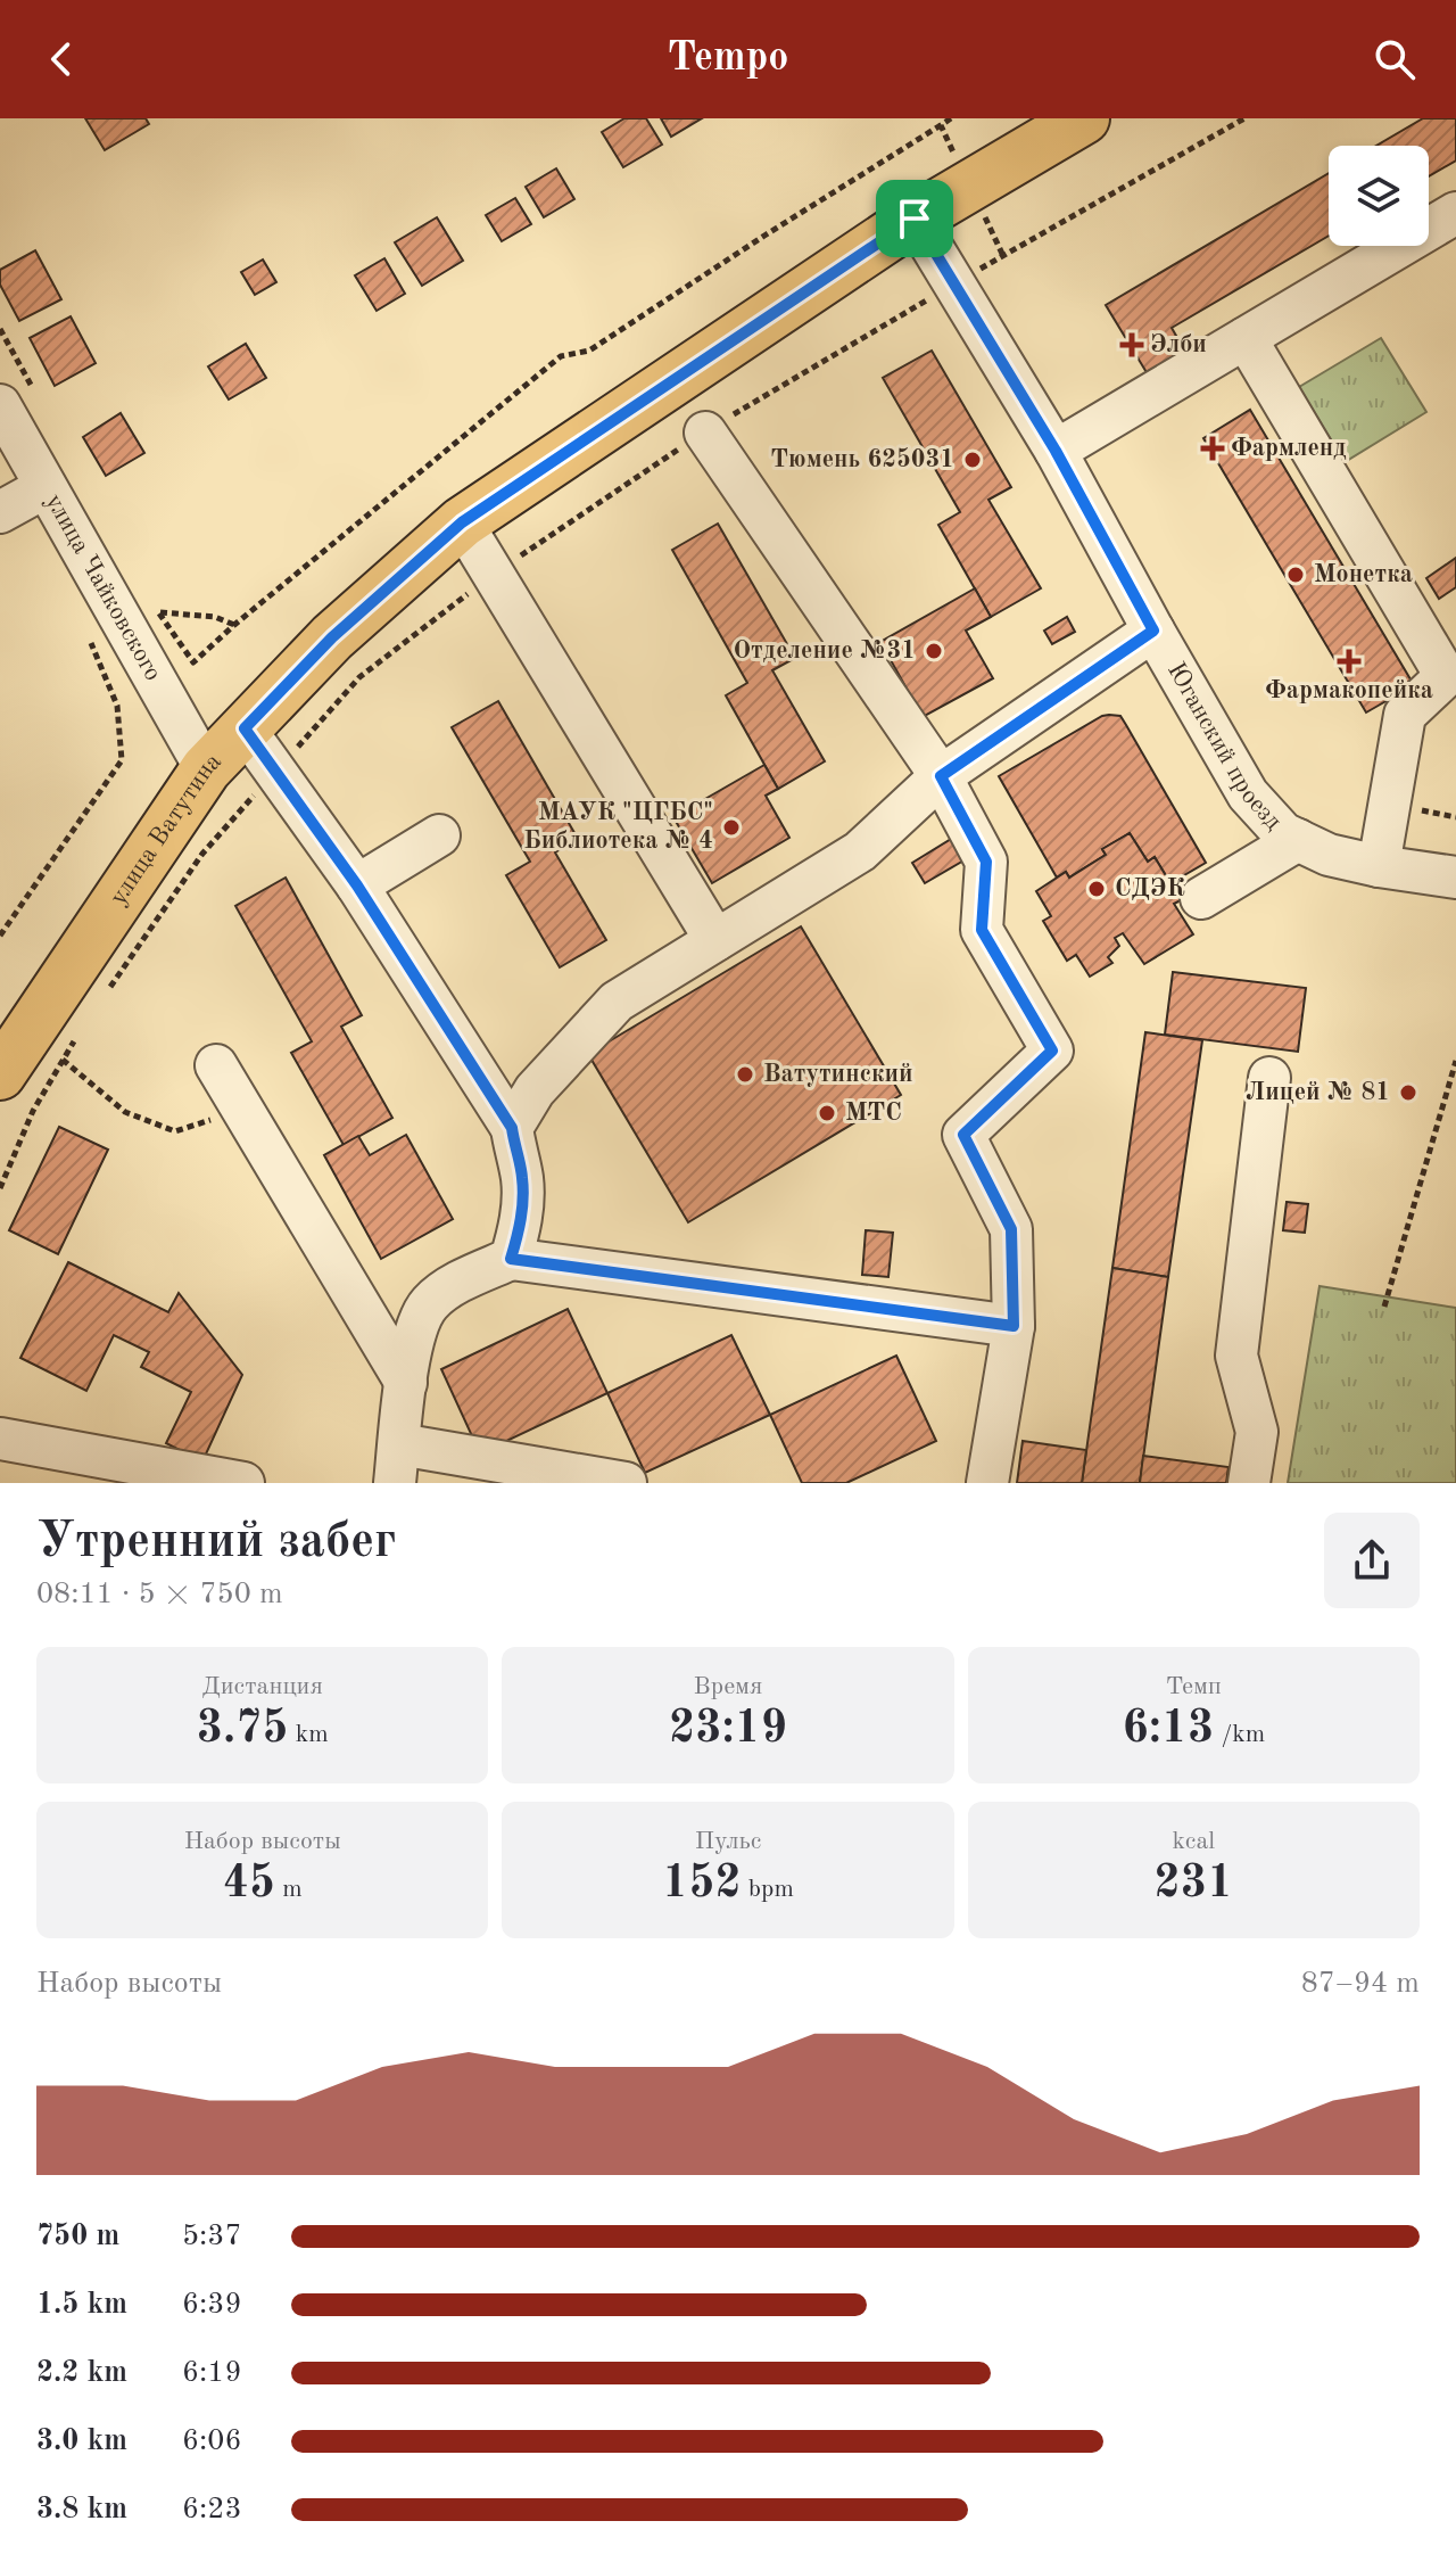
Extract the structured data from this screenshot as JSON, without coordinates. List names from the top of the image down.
{
  "streets": {
    "main road": ["улица Ватутина"],
    "street": ["улица Чайковского", "Юганский проезд"]
  },
  "crossings": [
    ["улица Чайковского", "улица Ватутина"],
    ["Юганский проезд", "улица Ватутина"]
  ],
  "places": {
    "health": ["Элби", "Фармленд", "Фармакопейка"],
    "other": [
      "Тюмень 625031",
      "Монетка",
      "Отделение №31",
      "МАУК \"ЦГБС\" Библиотека № 4",
      "СДЭК",
      "Ватутинский",
      "Лицей № 81",
      "МТС"
    ]
  },
  "page": {
    "header": "Tempo",
    "heading": ["Утренний забег", "08:11 · 5 × 750 m"],
    "stats": [
      ["Дистанция", "3.75 km"],
      ["Время", "23:19"],
      ["Темп", "6:13 /km"],
      ["Набор высоты", "45 m"],
      ["Пульс", "152 bpm"],
      ["kcal", "231"]
    ],
    "chart": ["Набор высоты", "87–94 m"],
    "list": [
      {
        "name": "750 m",
        "note": "5:37"
      },
      {
        "name": "1.5 km",
        "note": "6:39"
      },
      {
        "name": "2.2 km",
        "note": "6:19"
      },
      {
        "name": "3.0 km",
        "note": "6:06"
      },
      {
        "name": "3.8 km",
        "note": "6:23"
      }
    ]
  }
}
